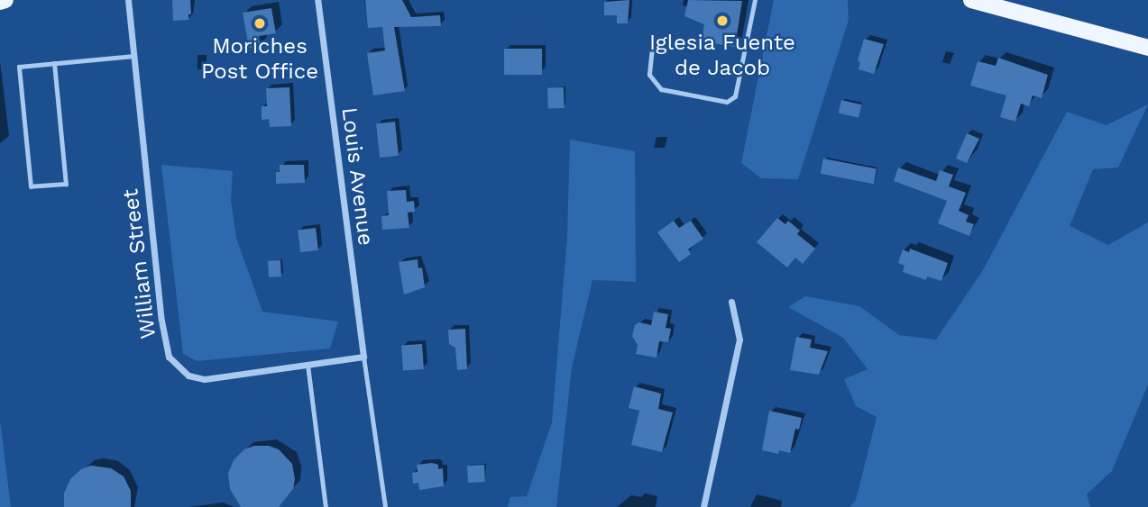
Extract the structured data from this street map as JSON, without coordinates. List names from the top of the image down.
{
  "streets": {
    "street": ["Louis Avenue", "William Street"]
  },
  "crossings": [
    ["Louis Avenue", "William Street"]
  ],
  "places": ["Iglesia Fuente de Jacob", "Moriches Post Office"]
}
